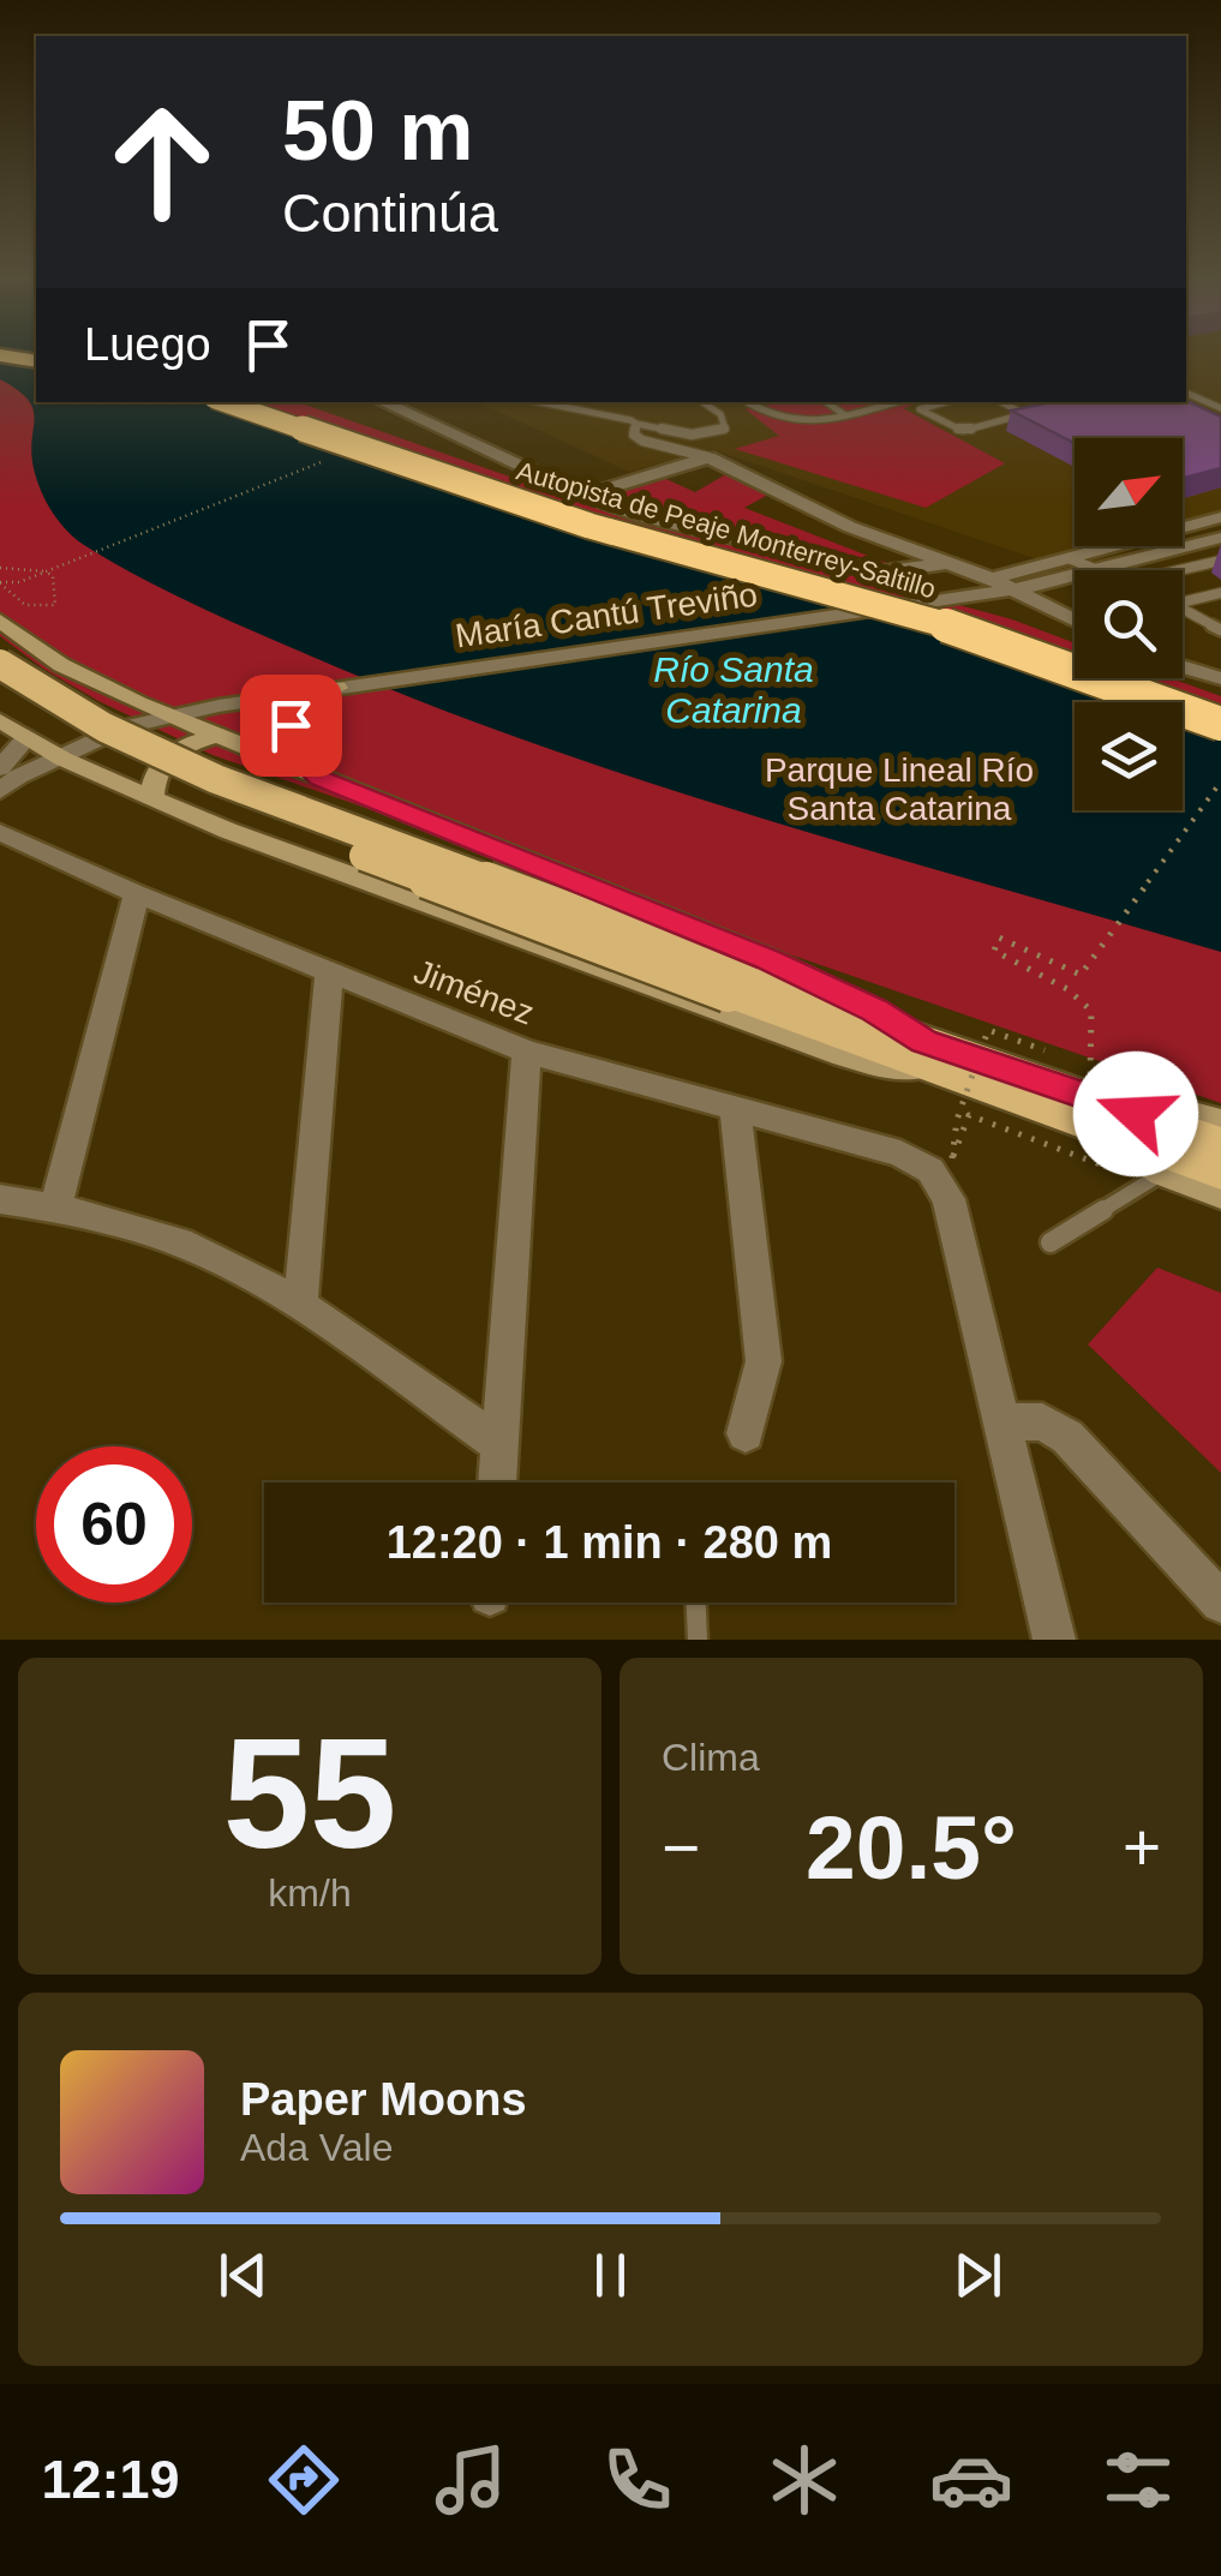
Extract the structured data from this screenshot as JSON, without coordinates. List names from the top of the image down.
{
  "streets": {
    "highway": ["Autopista de Peaje Monterrey-Saltillo"],
    "street": ["María Cantú Treviño", "Jiménez"]
  },
  "water": ["Río Santa Catarina"],
  "parks": ["Parque Lineal Río Santa Catarina"],
  "north": "top right",
  "page": {
    "turn": ["50 m", "Continúa"],
    "then": "Luego",
    "limit": "60",
    "trip": "12:20 · 1 min · 280 m",
    "tile": [
      ["55", "km/h"],
      "Clima"
    ],
    "heat": ["−", "20.5°", "+"],
    "song": ["Paper Moons", "Ada Vale"],
    "tabs": "12:19"
  }
}
